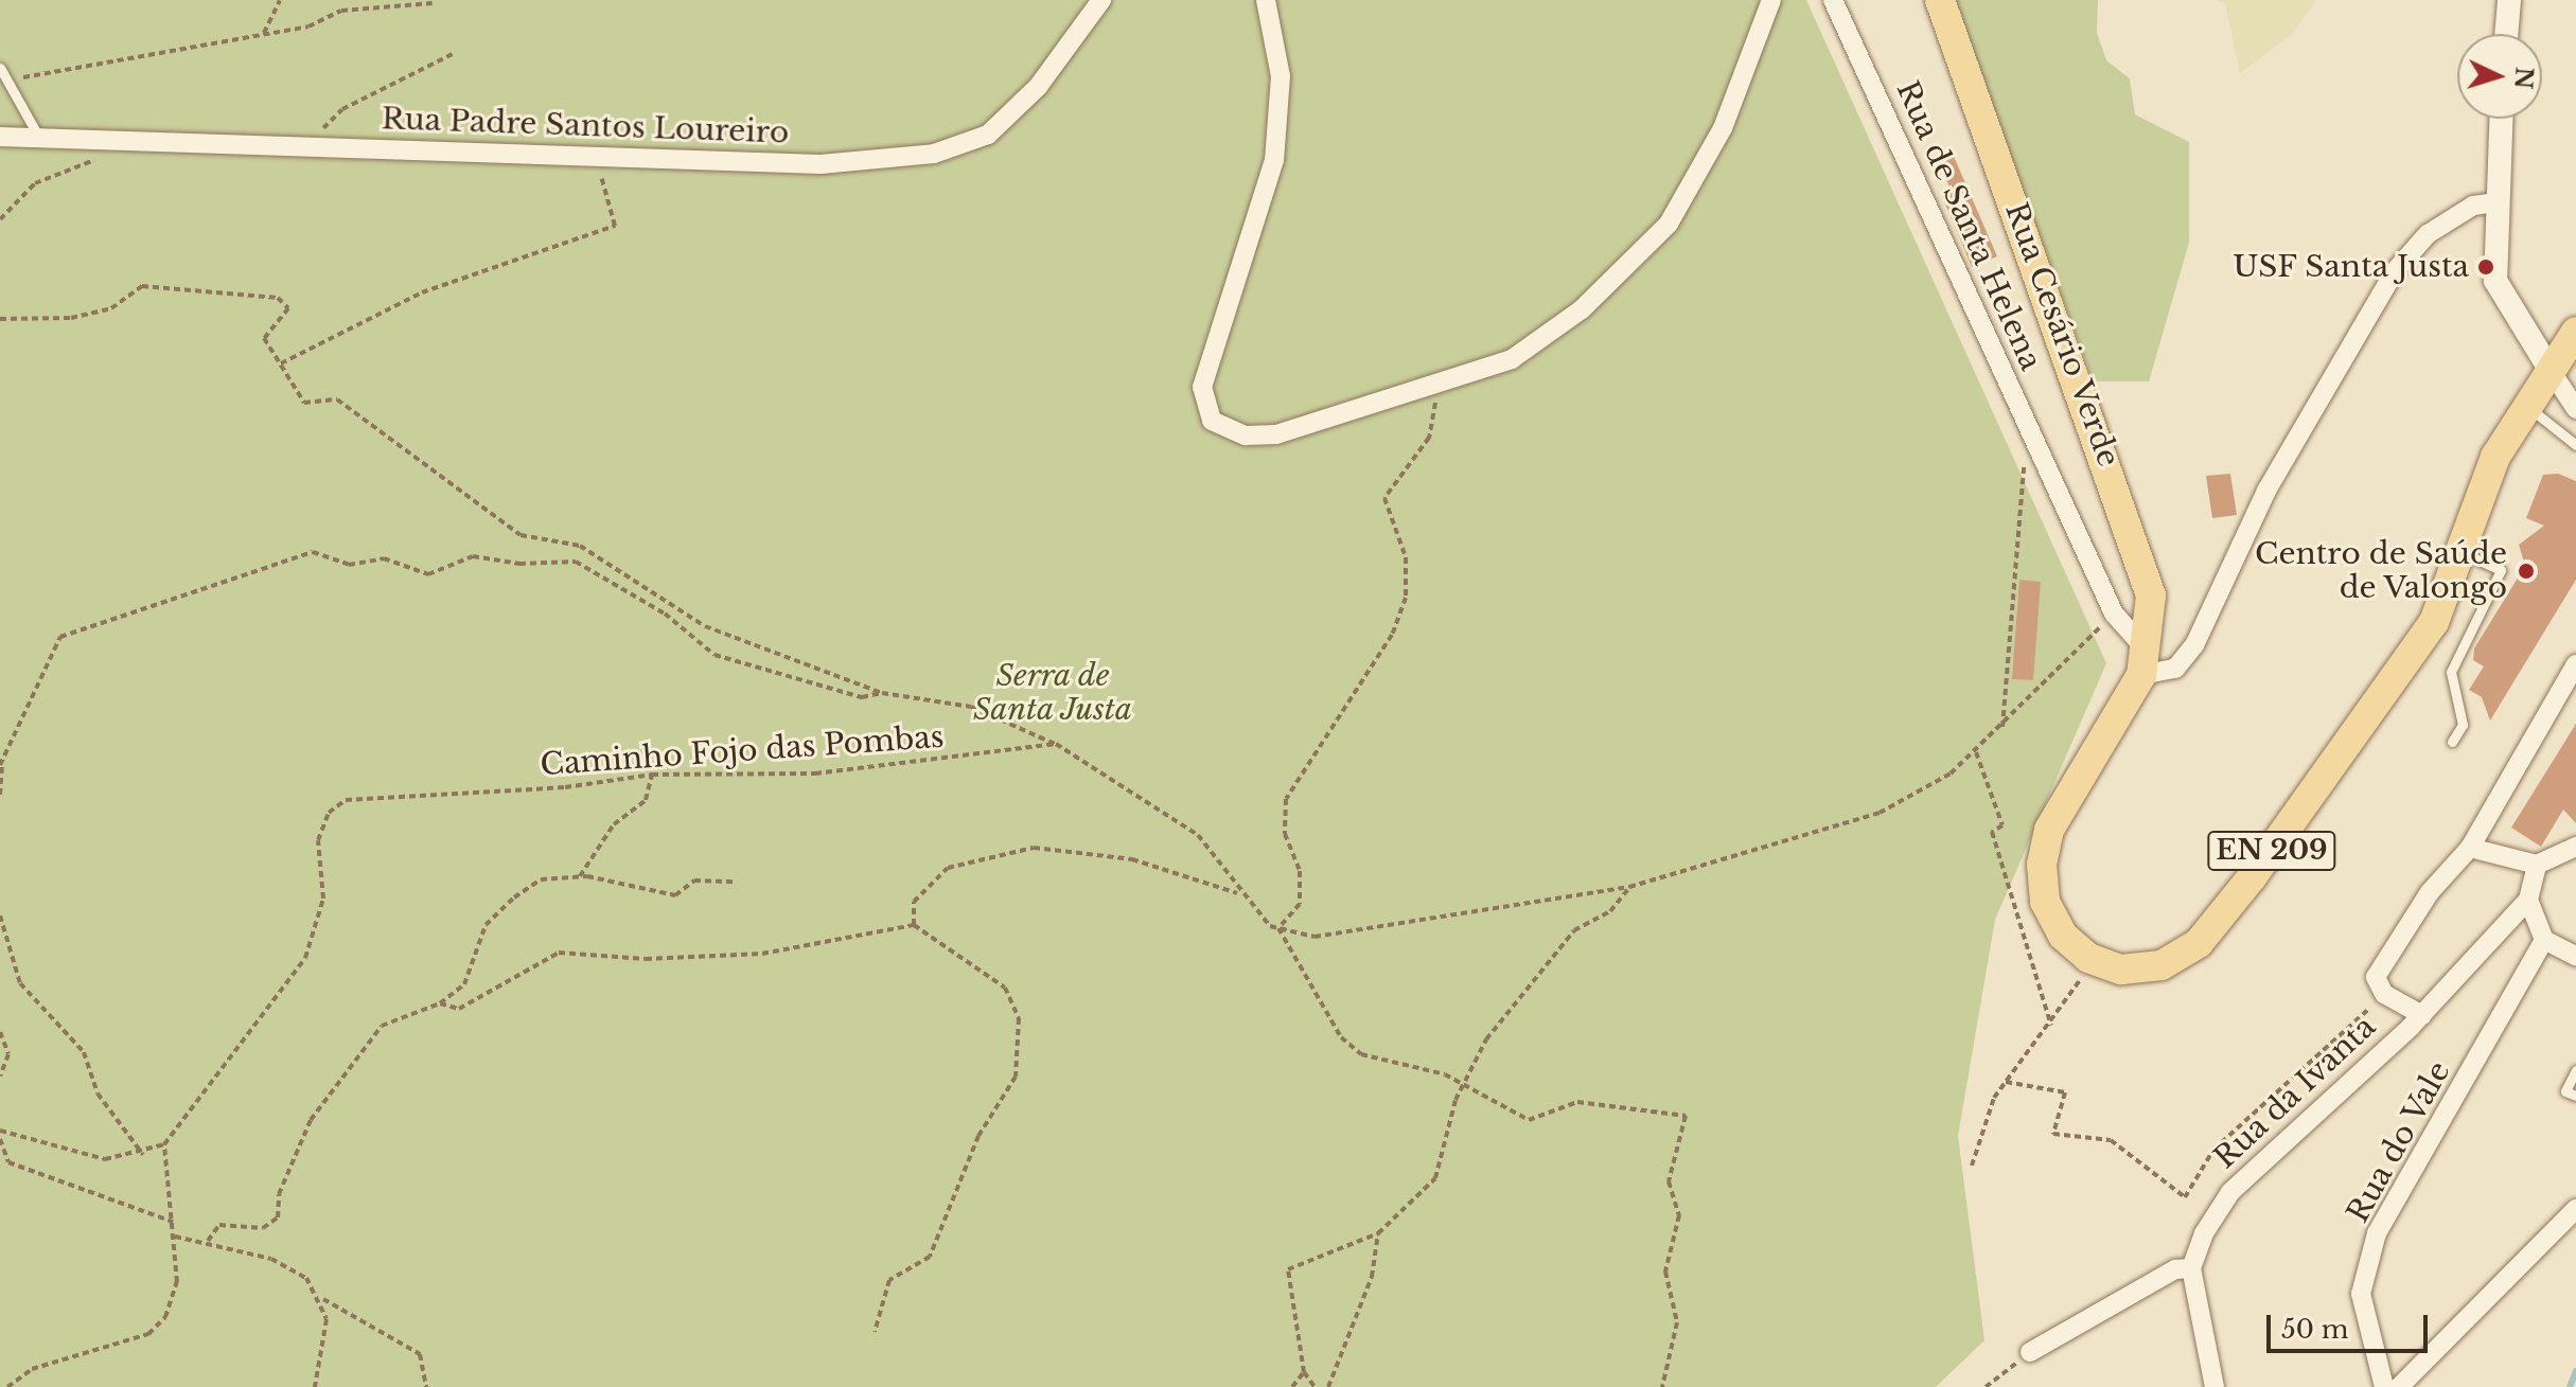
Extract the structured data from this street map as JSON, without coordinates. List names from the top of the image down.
{
  "streets": {
    "main road": ["Rua Cesário Verde", "EN 209"],
    "street": [
      "Rua Padre Santos Loureiro",
      "Rua de Santa Helena",
      "Rua da Ivanta",
      "Rua do Vale"
    ],
    "path": ["Caminho Fojo das Pombas"]
  },
  "crossings": [
    ["Rua de Santa Helena", "Rua Cesário Verde"]
  ],
  "parks": ["Serra de Santa Justa"],
  "places": ["USF Santa Justa", "Centro de Saúde de Valongo"],
  "scale_bar": "50 m",
  "north": "right"
}
